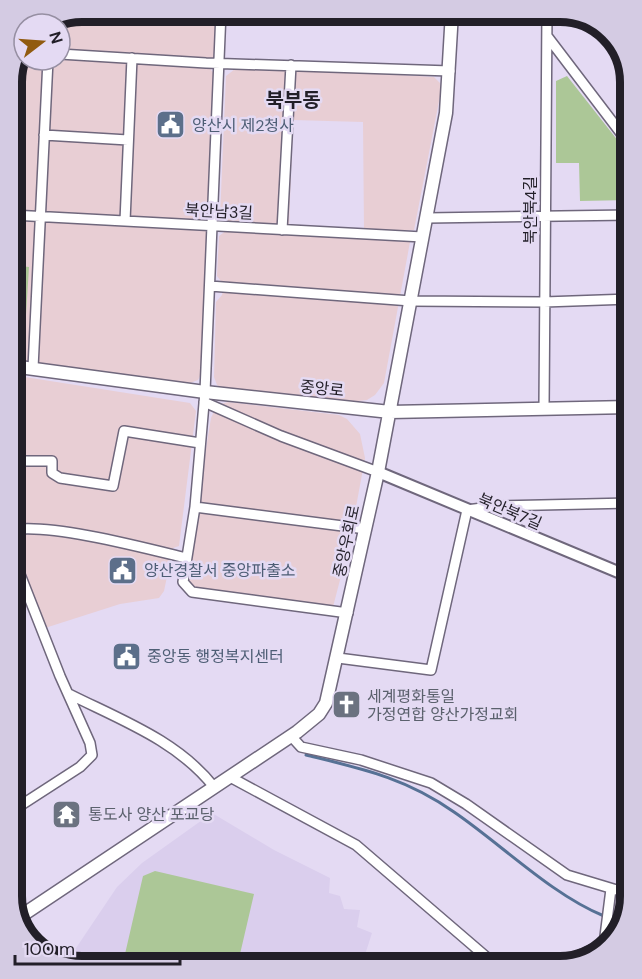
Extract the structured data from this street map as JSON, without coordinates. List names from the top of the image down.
{
  "streets": {
    "main road": ["중앙로", "중앙우회로"],
    "street": ["북안북4길", "북안남3길", "북안북7길"]
  },
  "crossings": [
    ["북안북4길", "중앙로"],
    ["북안남3길", "중앙우회로"],
    ["중앙로", "중앙우회로"],
    ["북안북7길", "중앙우회로"]
  ],
  "districts": ["북부동"],
  "places": {
    "public building": ["양산시 제2청사", "양산경찰서 중앙파출소", "중앙동 행정복지센터"],
    "church": ["세계평화통일 가정연합 양산가정교회"],
    "temple": ["통도사 양산 포교당"]
  },
  "scale_bar": "100 m",
  "north": "right"
}
